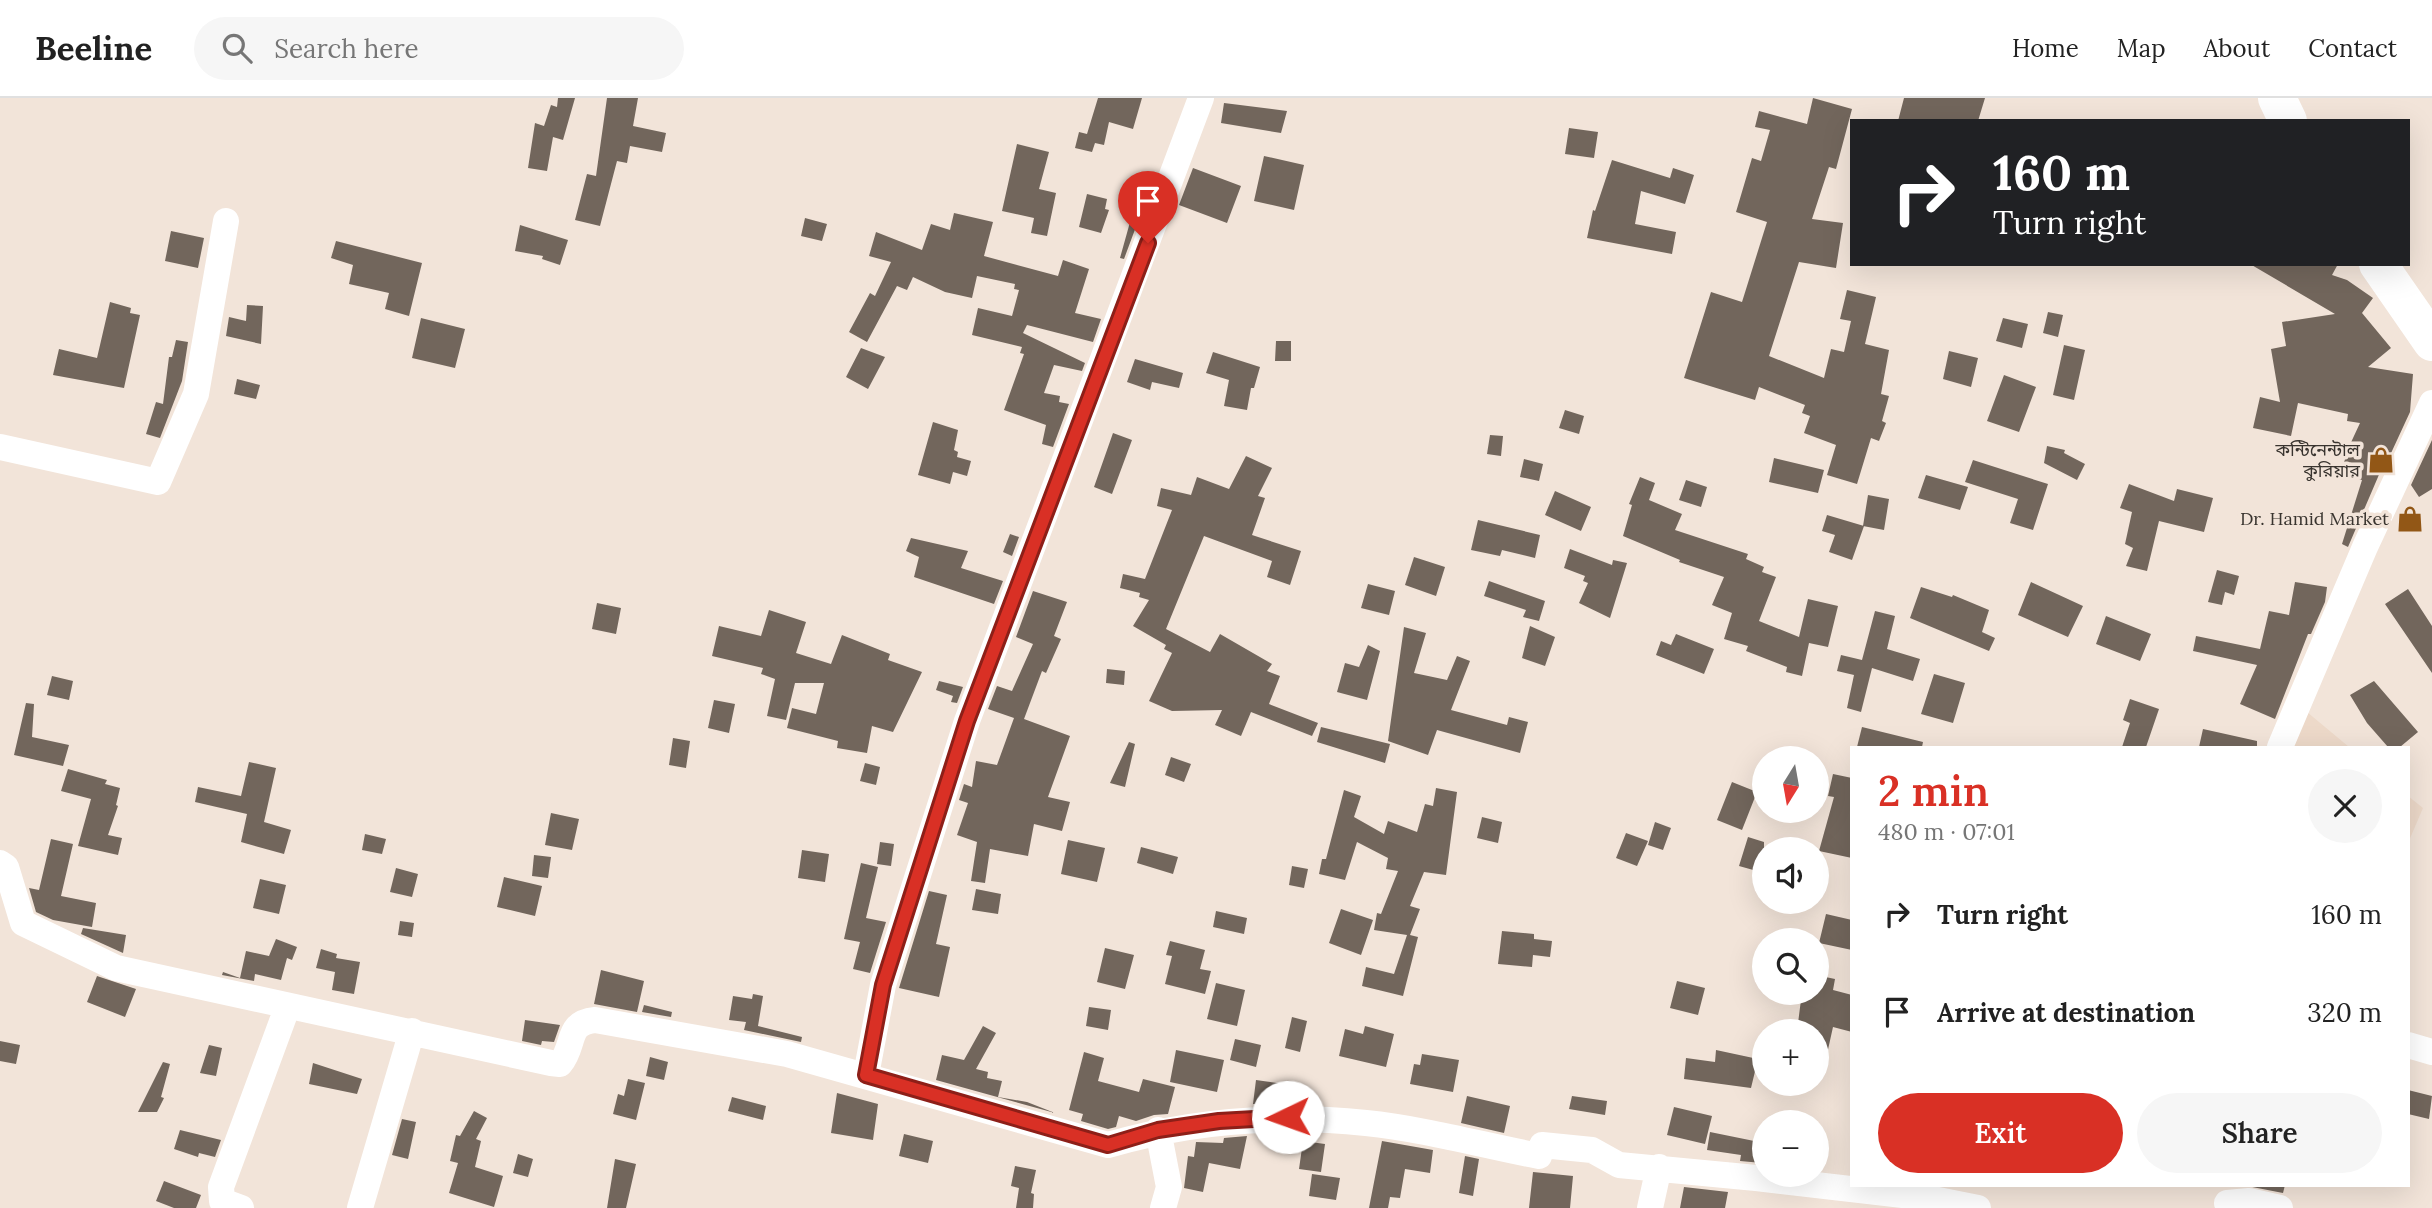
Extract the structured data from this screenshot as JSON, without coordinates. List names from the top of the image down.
{
  "places": {
    "shop": ["কন্টিনেন্টাল কুরিয়ার", "Dr. Hamid Market"]
  },
  "north": "bottom",
  "page": {
    "header": "Beeline",
    "search": "Search here",
    "nav": [
      "Home",
      "Map",
      "About",
      "Contact"
    ],
    "turn": ["160 m", "Turn right"],
    "map_buttons": ["+", "−"],
    "heading": ["2 min", "480 m · 07:01"],
    "list": [
      {
        "name": "Turn right",
        "value": "160 m"
      },
      {
        "name": "Arrive at destination",
        "value": "320 m"
      }
    ],
    "buttons": ["Exit", "Share"]
  }
}
